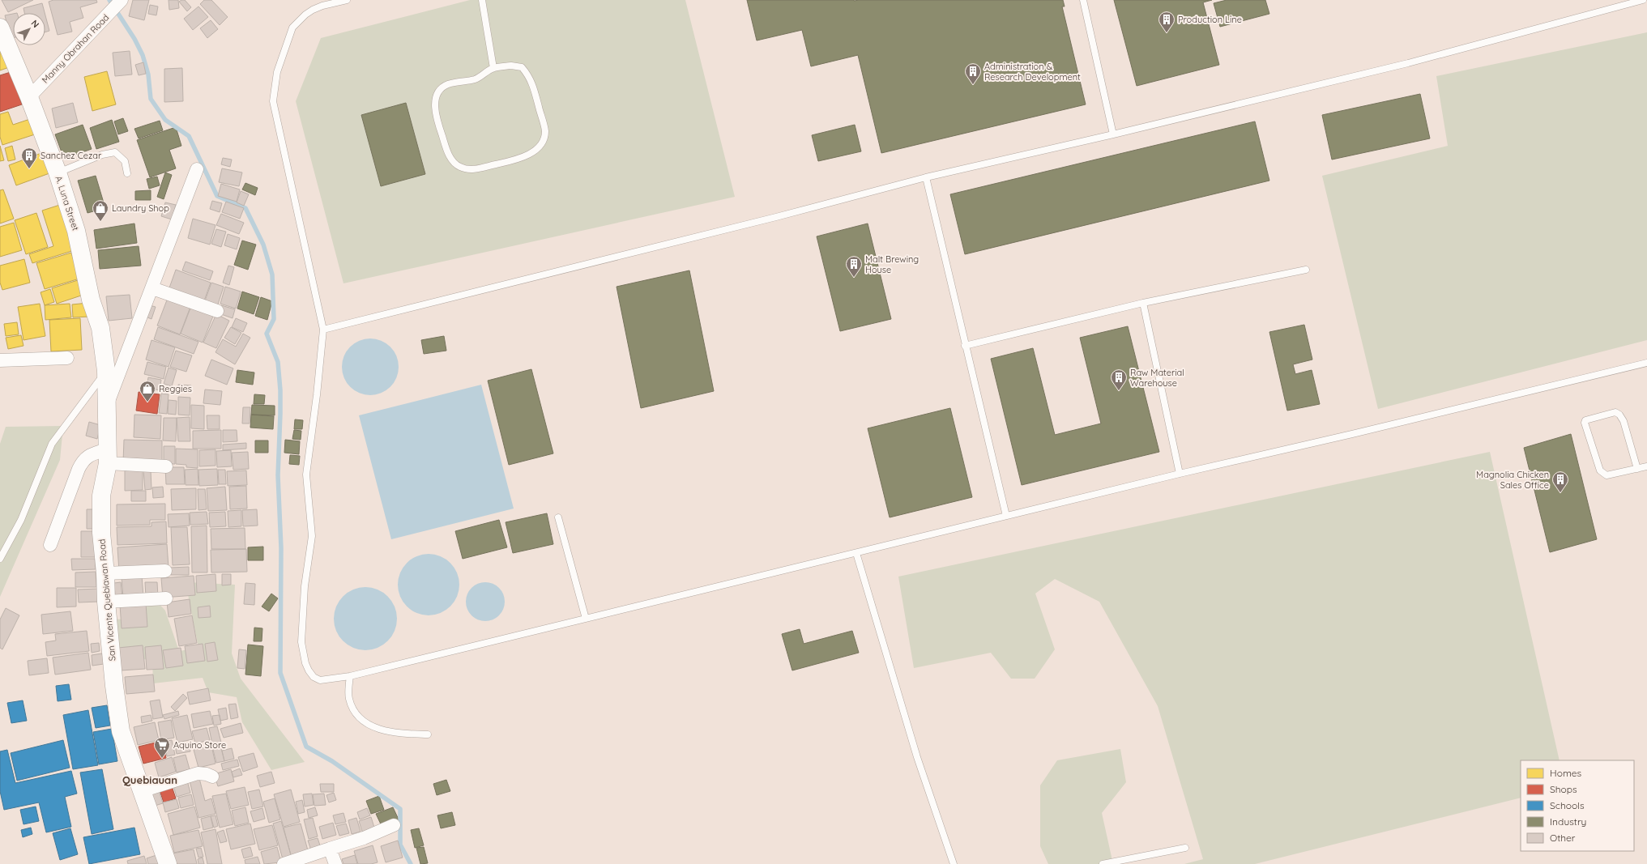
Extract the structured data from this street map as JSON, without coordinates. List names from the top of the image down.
{
  "streets": {
    "street": ["Manny Obrahan Road", "A. Luna Street", "San Vicente Quebiawan Road"]
  },
  "crossings": [
    ["Manny Obrahan Road", "A. Luna Street"],
    ["A. Luna Street", "San Vicente Quebiawan Road"]
  ],
  "districts": ["Quebiauan"],
  "places": {
    "building": [
      "Production Line",
      "Administration & Research Development",
      "Sanchez Cezar",
      "Malt Brewing House",
      "Raw Material Warehouse",
      "Magnolia Chicken Sales Office"
    ],
    "shop": ["Laundry Shop", "Reggies"],
    "supermarket": ["Aquino Store"]
  },
  "legend": [
    "Homes",
    "Shops",
    "Schools",
    "Industry",
    "Other"
  ],
  "north": "top right"
}
